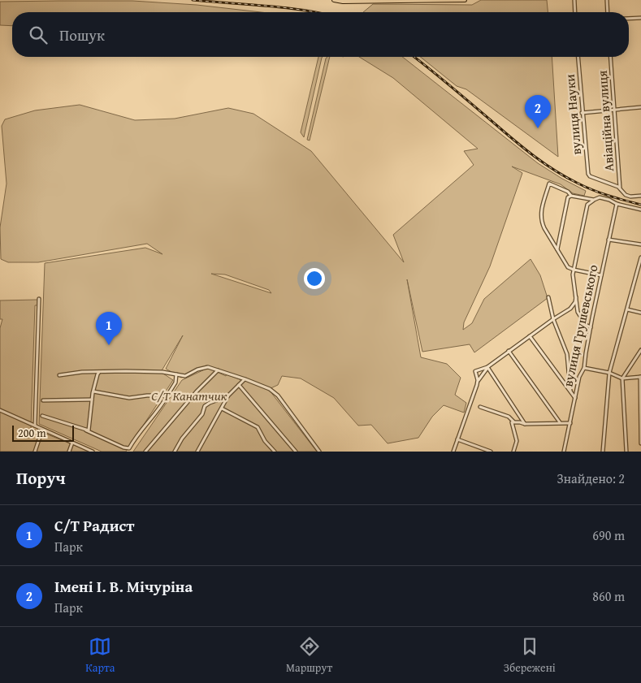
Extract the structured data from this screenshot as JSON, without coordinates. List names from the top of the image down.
{
  "streets": {
    "street": ["вулиця Науки", "Авіаційна вулиця", "вулиця Грушевського"]
  },
  "crossings": [
    ["вулиця Науки", "Авіаційна вулиця"]
  ],
  "parks": ["С/Т Канатчик"],
  "scale_bar": "200 m",
  "page": {
    "search": "Пошук",
    "pins": ["2", "1"],
    "scale": "200 m",
    "heading": ["Поруч", "Знайдено: 2"],
    "list": [
      {
        "mark": "1",
        "name": "С/Т Радист",
        "note": "Парк",
        "value": "690 m"
      },
      {
        "mark": "2",
        "name": "Імені І. В. Мічуріна",
        "note": "Парк",
        "value": "860 m"
      }
    ],
    "nav": ["Карта", "Маршрут", "Збережені"]
  }
}
